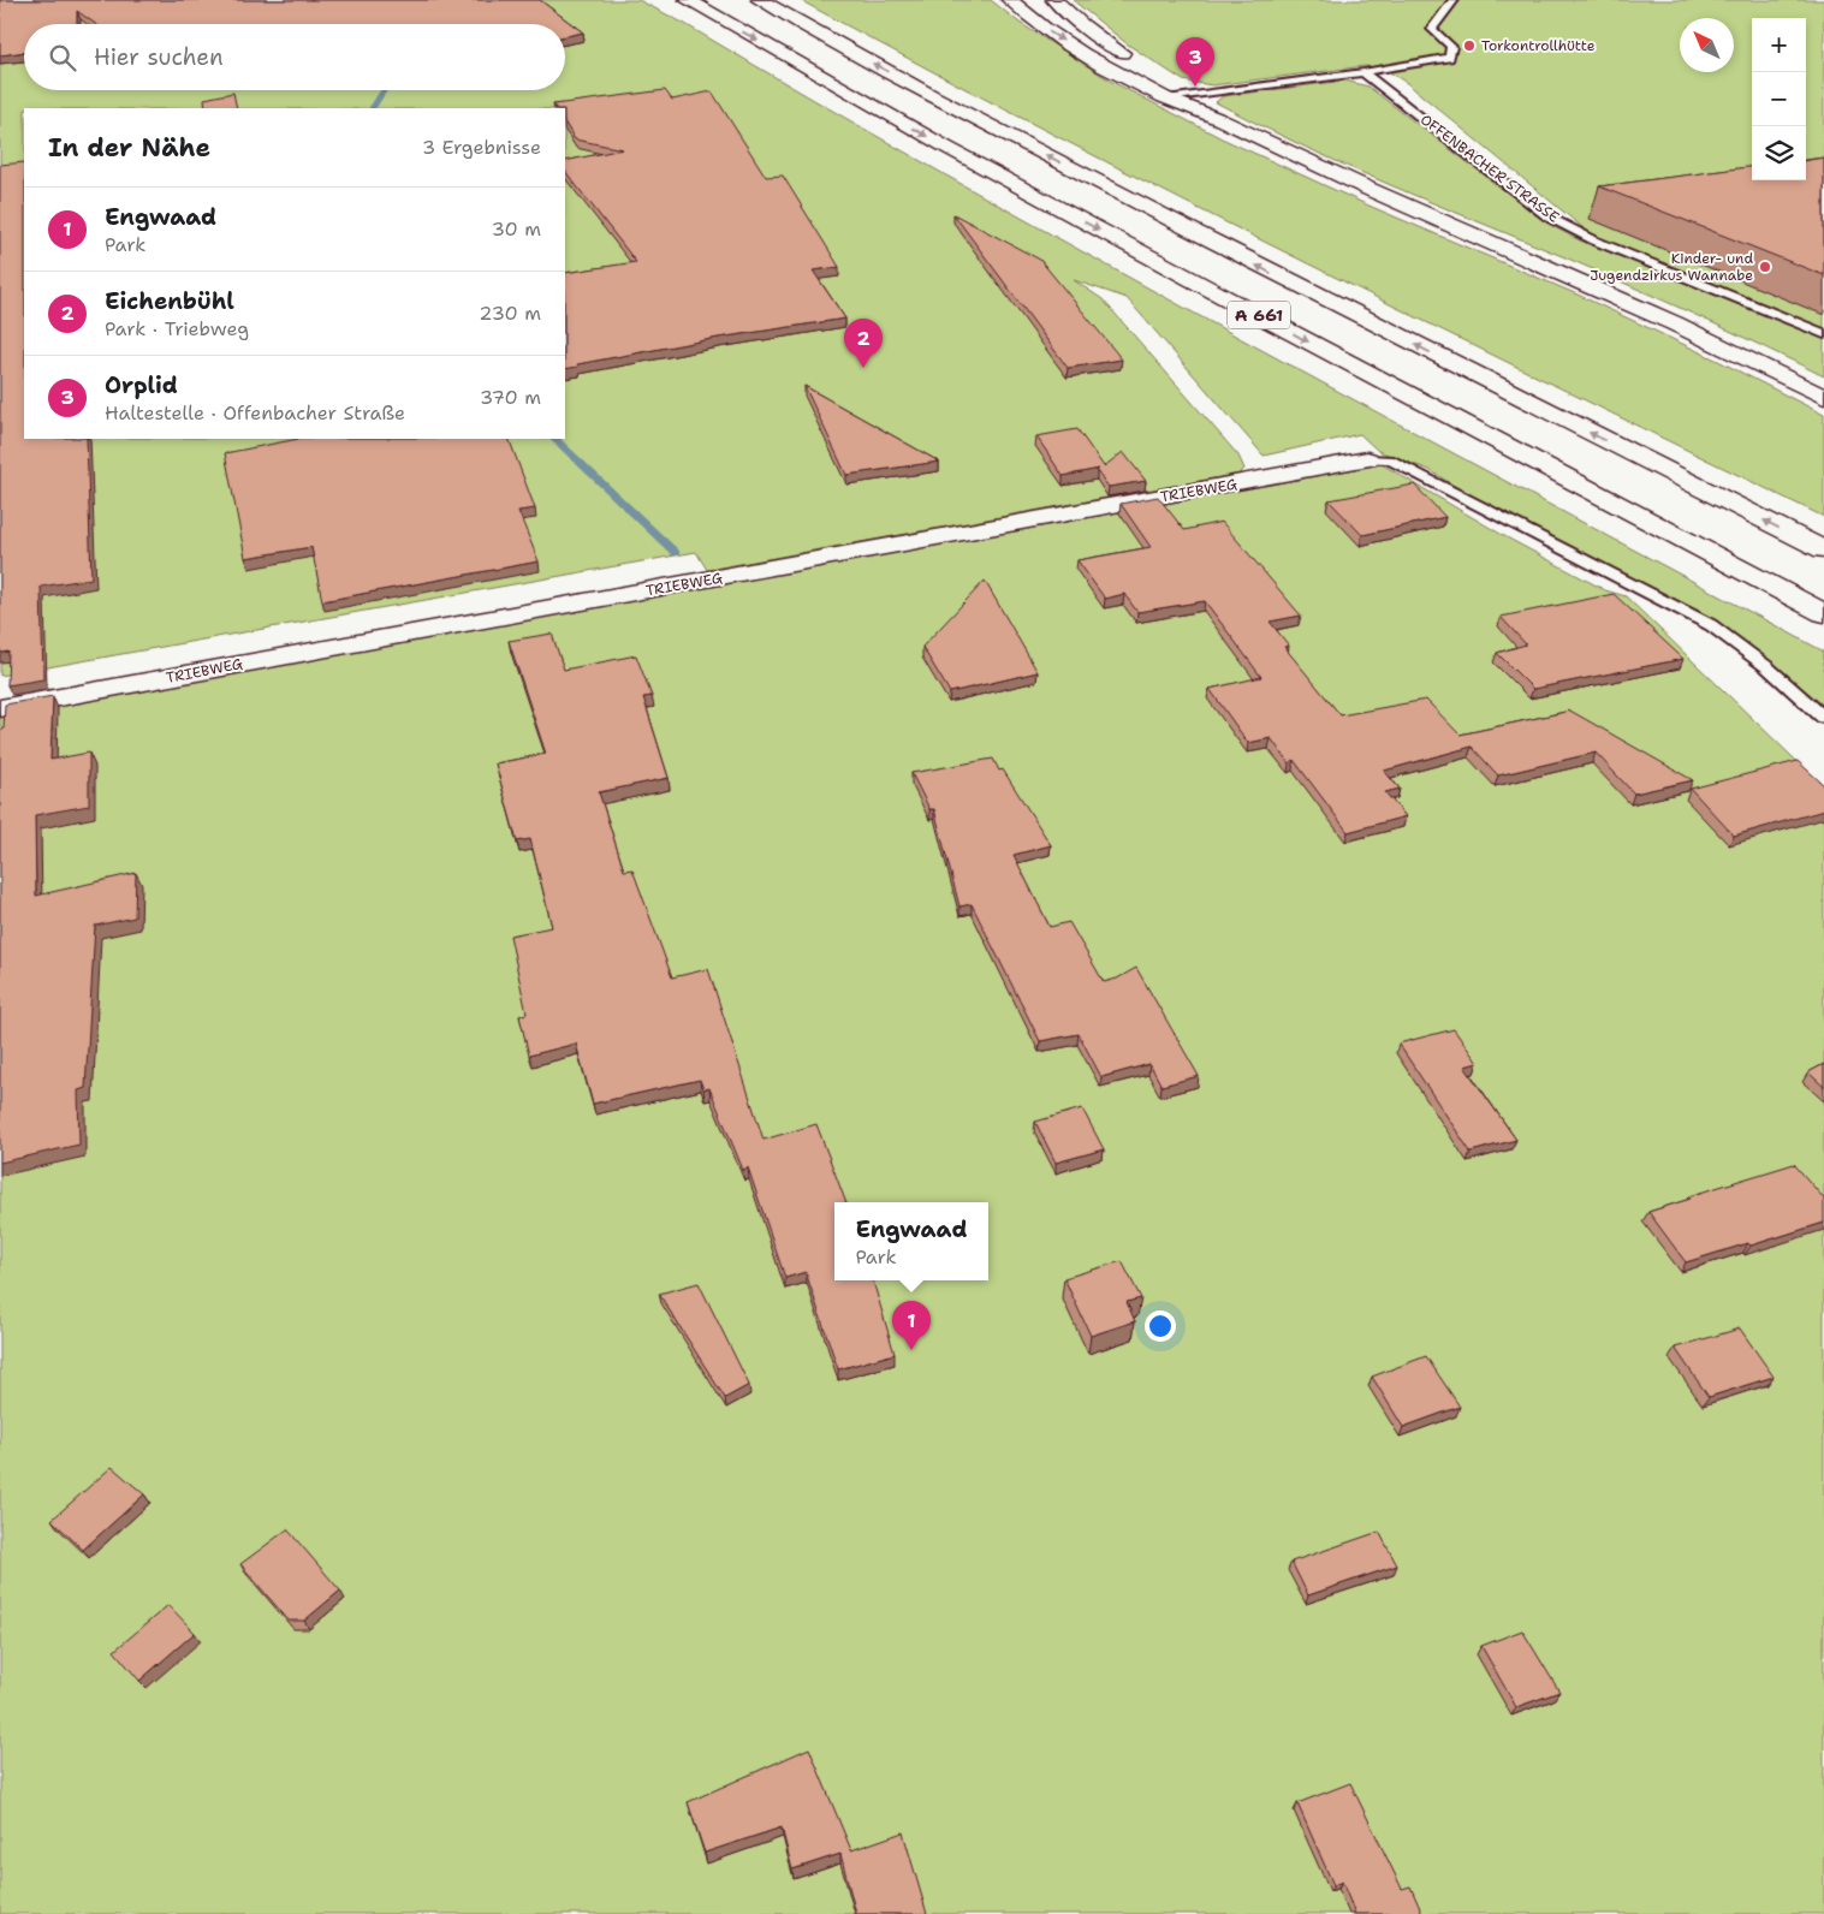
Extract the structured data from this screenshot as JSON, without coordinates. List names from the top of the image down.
{
  "streets": {
    "main road": ["A 661", "TRIEBWEG"],
    "lane": ["OFFENBACHER STRASSE"]
  },
  "places": ["Torkontrollhütte", "Kinder- und Jugendzirkus Wannabe"],
  "north": "top left",
  "page": {
    "map_buttons": ["+", "−"],
    "search": "Hier suchen",
    "pins": ["3", "2", "1"],
    "heading": ["In der Nähe", "3 Ergebnisse"],
    "list": [
      {
        "mark": "1",
        "name": "Engwaad",
        "note": "Park",
        "value": "30 m"
      },
      {
        "mark": "2",
        "name": "Eichenbühl",
        "note": "Park · Triebweg",
        "value": "230 m"
      },
      {
        "mark": "3",
        "name": "Orplid",
        "note": "Haltestelle · Offenbacher Straße",
        "value": "370 m"
      }
    ],
    "popup": ["Engwaad", "Park"]
  }
}
